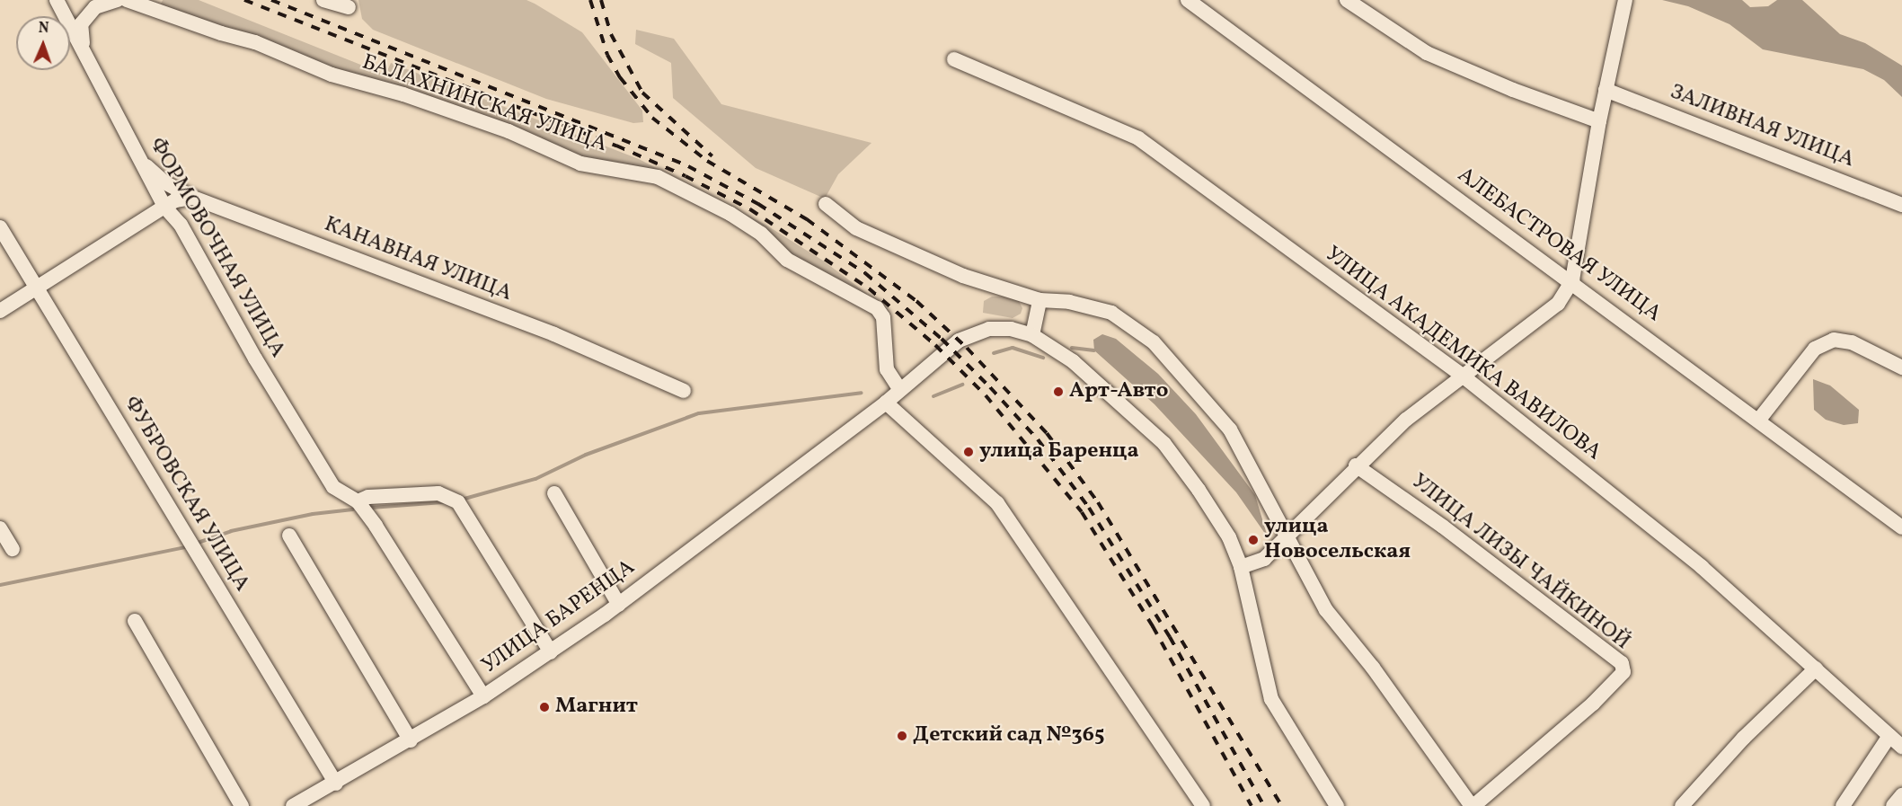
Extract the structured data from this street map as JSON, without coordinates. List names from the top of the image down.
{
  "streets": {
    "street": [
      "БАЛАХНИНСКАЯ УЛИЦА",
      "ЗАЛИВНАЯ УЛИЦА",
      "АЛЕБАСТРОВАЯ УЛИЦА",
      "ФОРМОВОЧНАЯ УЛИЦА",
      "КАНАВНАЯ УЛИЦА",
      "УЛИЦА АКАДЕМИКА ВАВИЛОВА",
      "ФУБРОВСКАЯ УЛИЦА",
      "УЛИЦА ЛИЗЫ ЧАЙКИНОЙ",
      "УЛИЦА БАРЕНЦА"
    ]
  },
  "crossings": [
    ["БАЛАХНИНСКАЯ УЛИЦА", "УЛИЦА БАРЕНЦА"],
    ["ФОРМОВОЧНАЯ УЛИЦА", "КАНАВНАЯ УЛИЦА"],
    ["ФОРМОВОЧНАЯ УЛИЦА", "УЛИЦА БАРЕНЦА"],
    ["ФУБРОВСКАЯ УЛИЦА", "УЛИЦА БАРЕНЦА"]
  ],
  "places": [
    "Арт-Авто",
    "улица Баренца",
    "улица Новосельская",
    "Магнит",
    "Детский сад №365"
  ],
  "north": "top"
}
